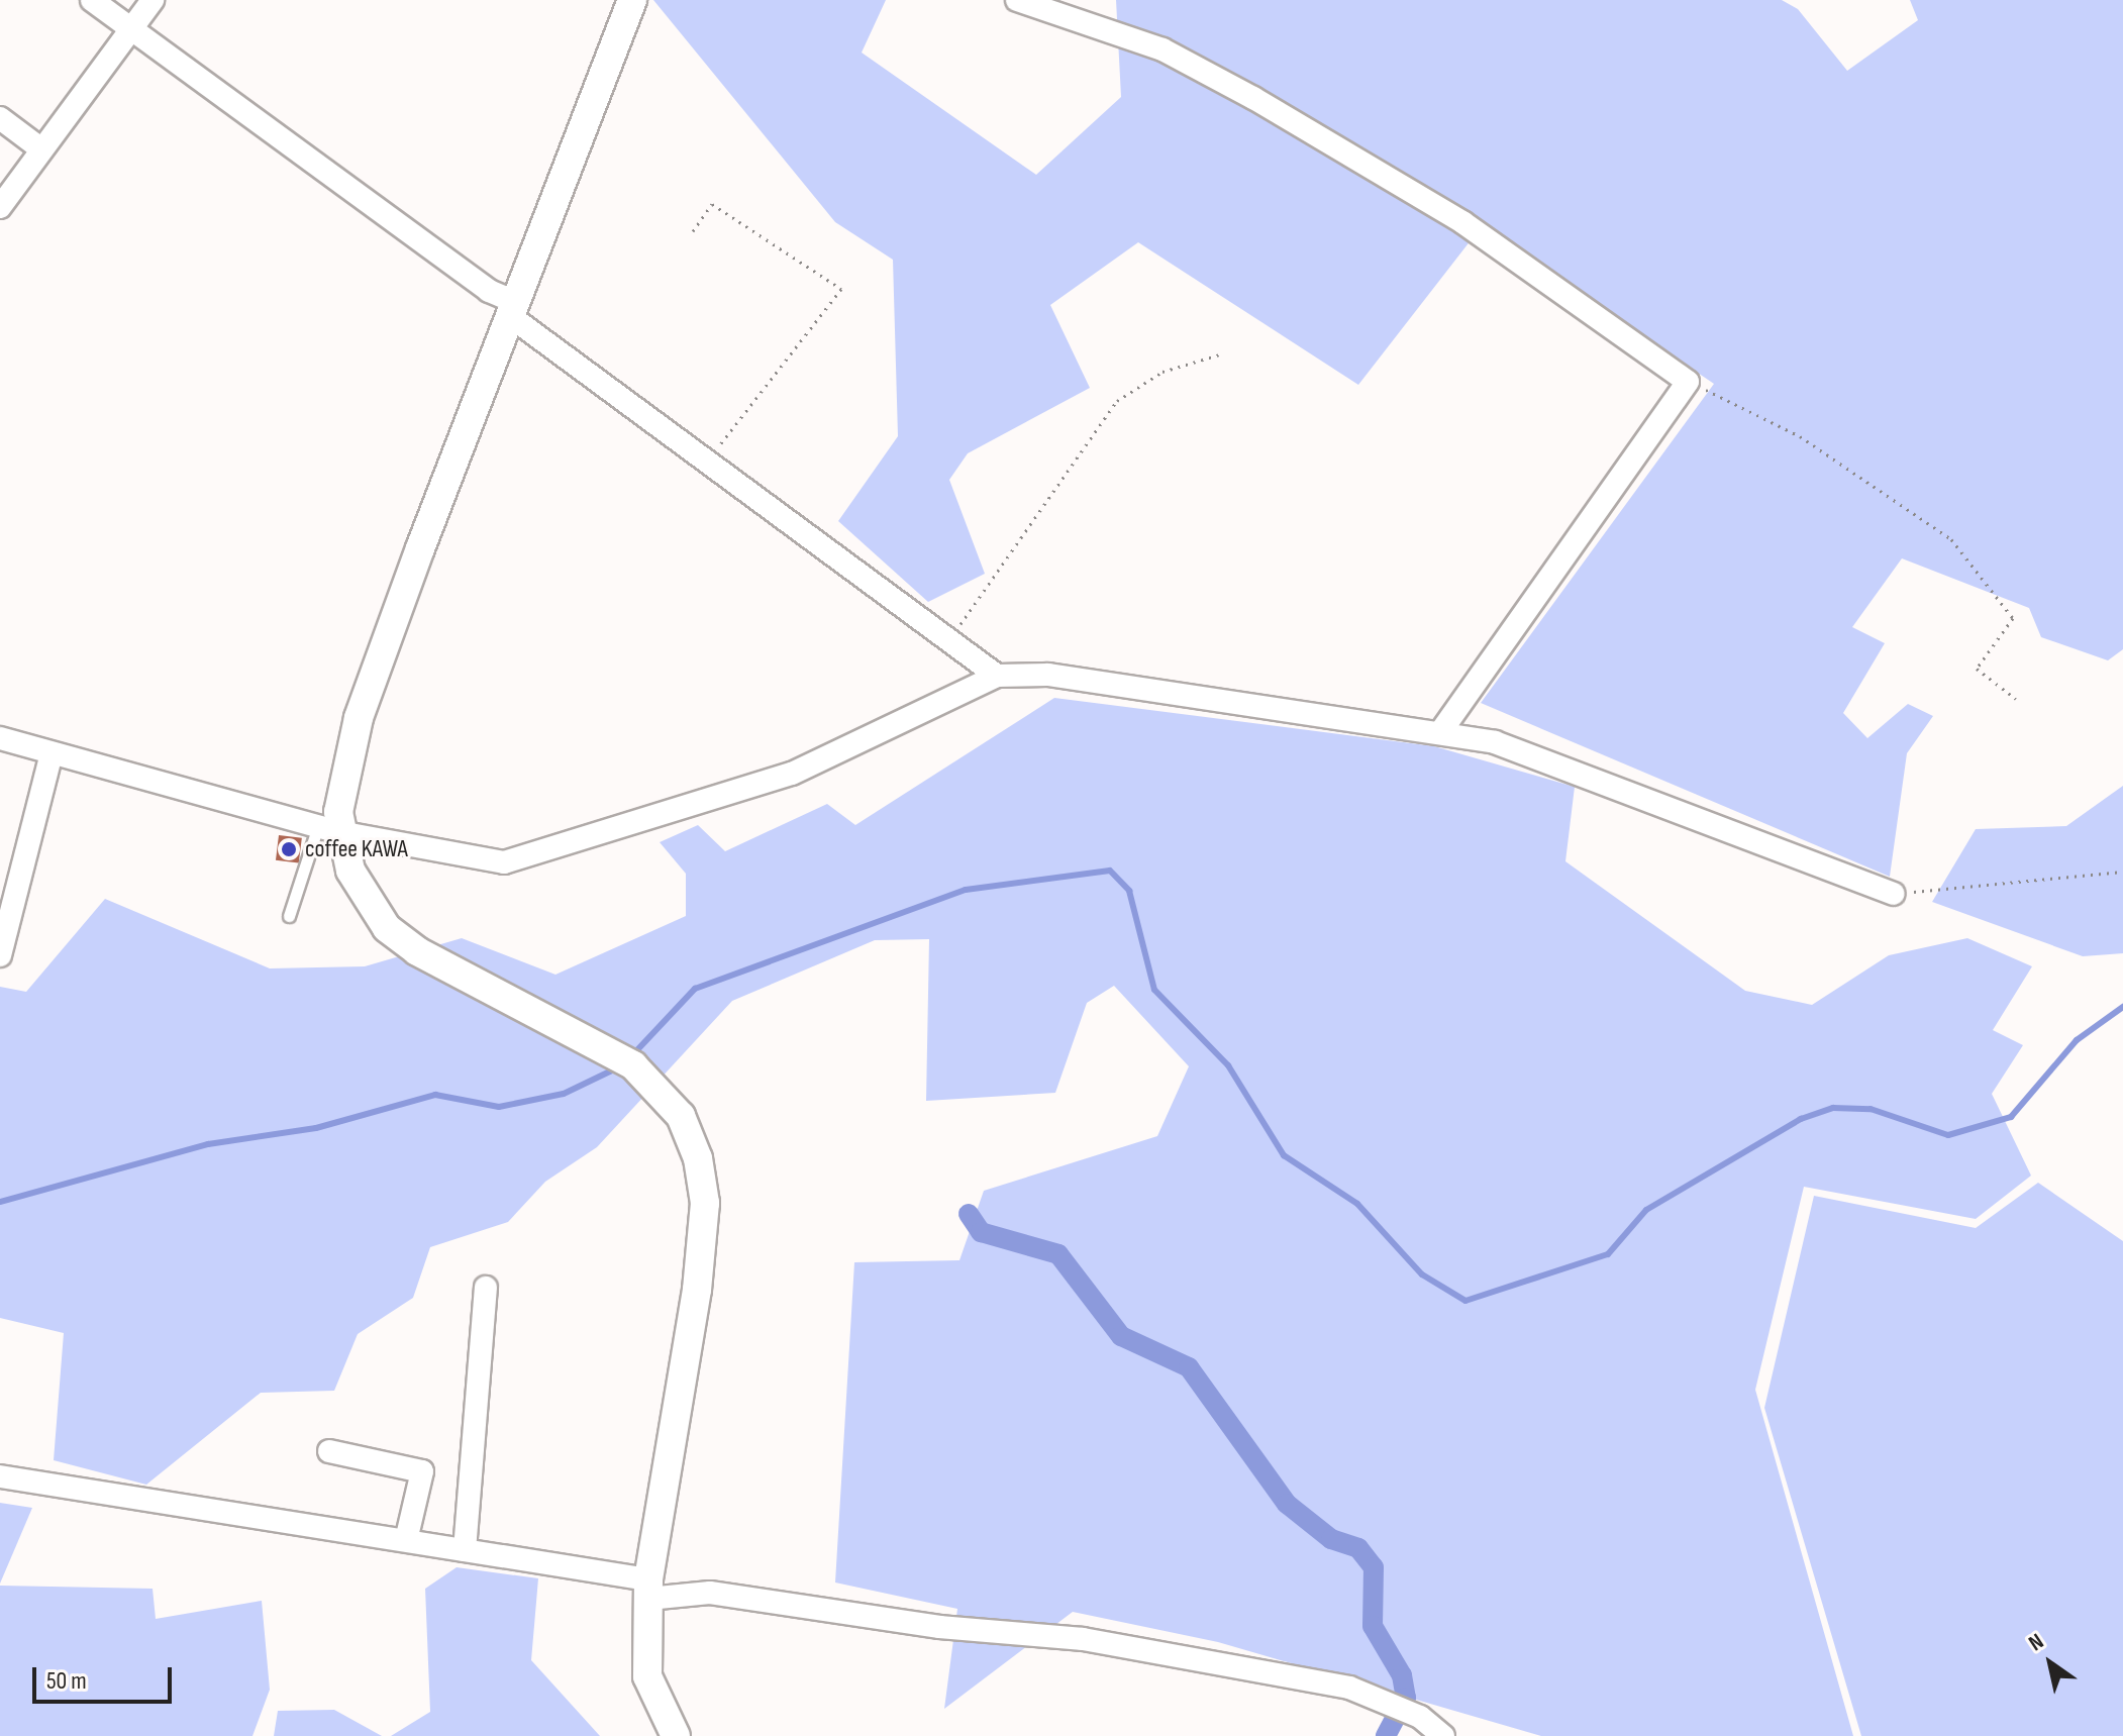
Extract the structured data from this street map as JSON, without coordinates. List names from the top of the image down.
{
  "places": ["coffee KAWA"],
  "scale_bar": "50 m",
  "north": "top left"
}
